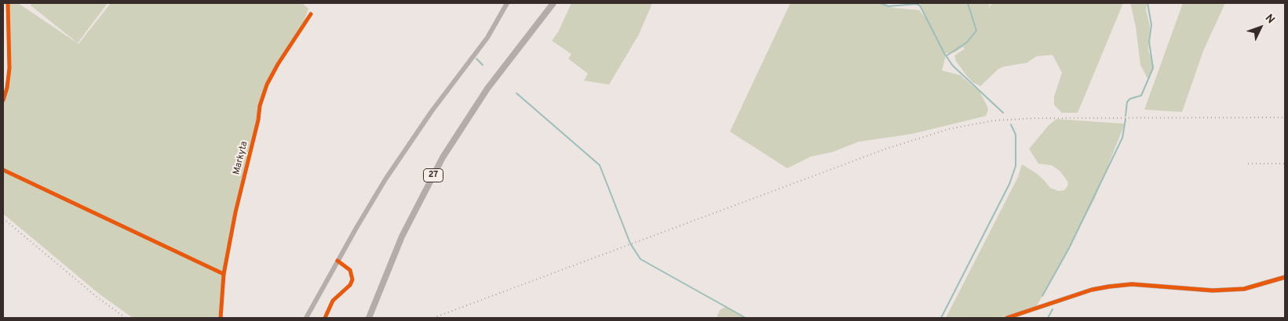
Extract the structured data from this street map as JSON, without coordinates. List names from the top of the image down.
{
  "streets": {
    "main road": ["27"],
    "street": ["Markyta"]
  },
  "north": "top right"
}
